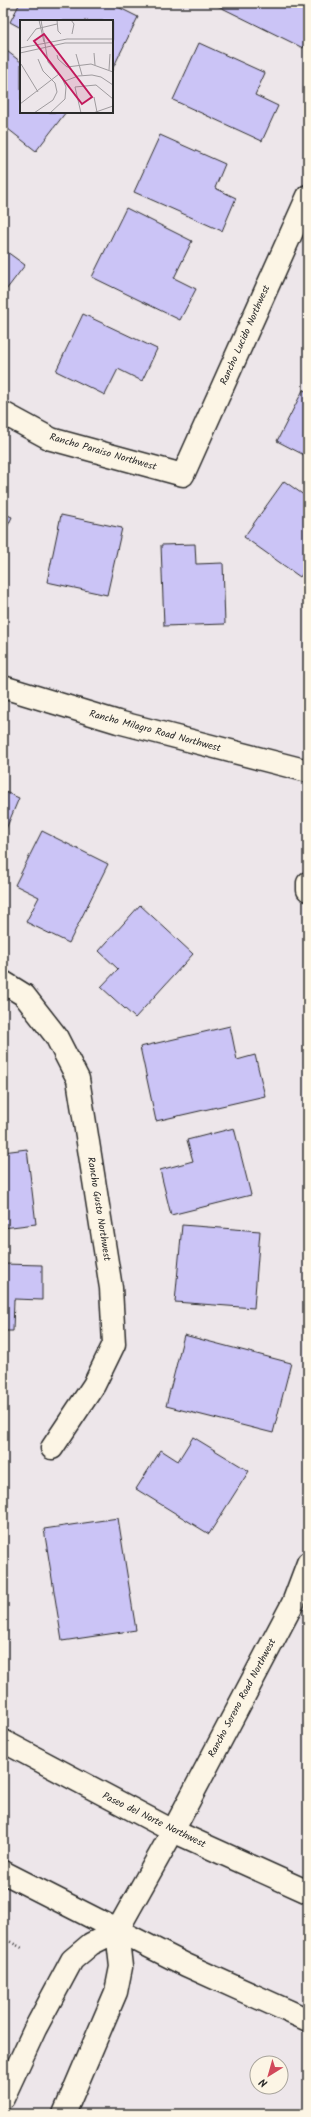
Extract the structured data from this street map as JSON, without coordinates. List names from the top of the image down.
{
  "streets": {
    "street": [
      "Rancho Lucido Northwest",
      "Rancho Paraiso Northwest",
      "Rancho Milagro Road Northwest",
      "Rancho Gusto Northwest",
      "Rancho Sereno Road Northwest",
      "Paseo del Norte Northwest"
    ]
  },
  "crossings": [
    ["Rancho Lucido Northwest", "Rancho Paraiso Northwest"],
    ["Rancho Sereno Road Northwest", "Paseo del Norte Northwest"]
  ],
  "north": "bottom left"
}
